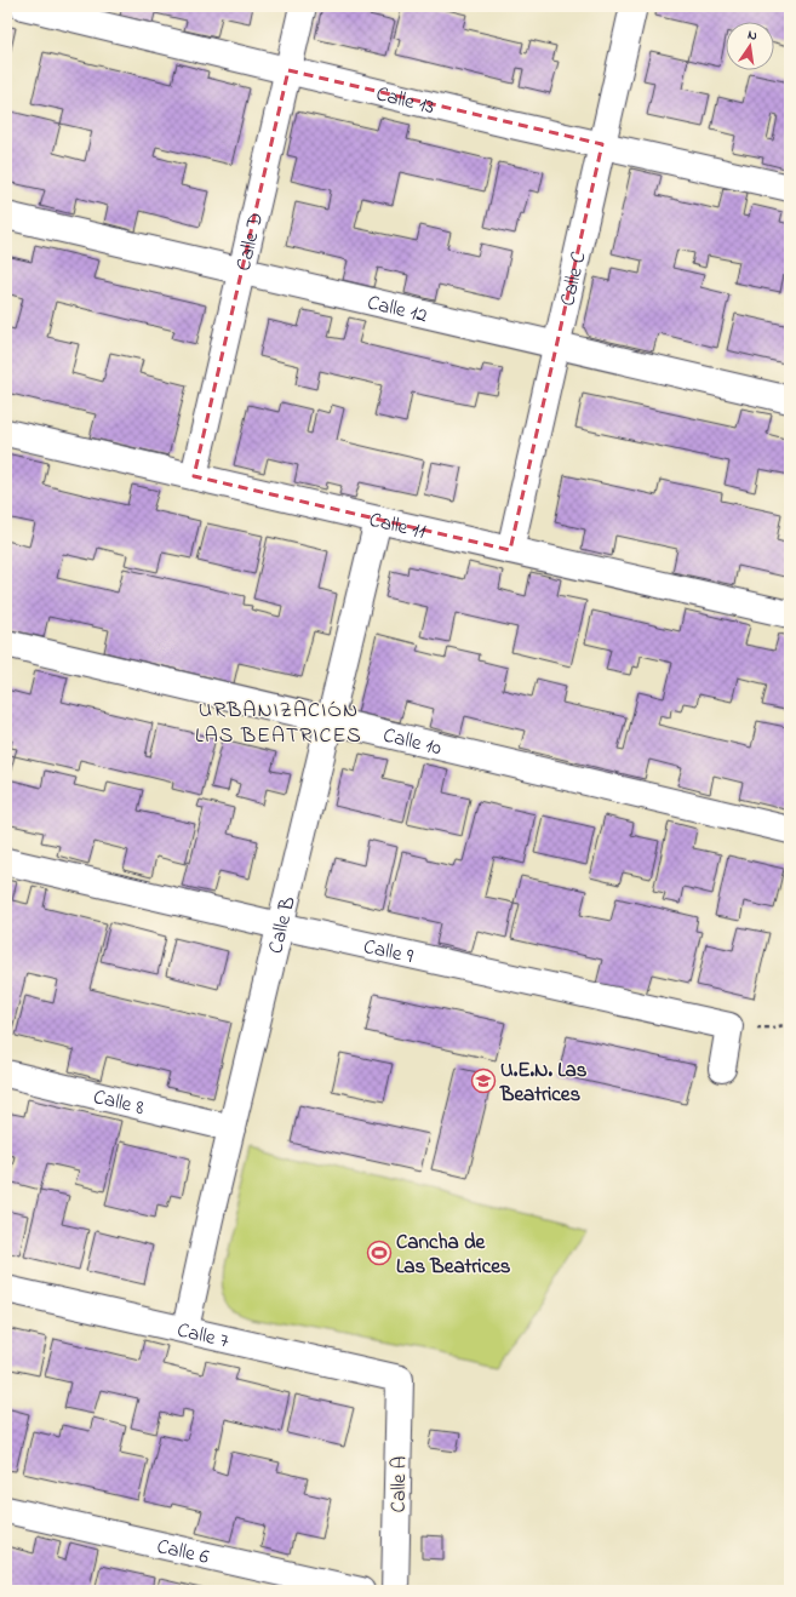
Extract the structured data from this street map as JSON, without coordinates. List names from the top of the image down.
{
  "streets": {
    "street": [
      "Calle 13",
      "Calle D",
      "Calle C",
      "Calle 12",
      "Calle 11",
      "Calle 10",
      "Calle B",
      "Calle 9",
      "Calle 8",
      "Calle 7",
      "Calle A",
      "Calle 6"
    ]
  },
  "crossings": [
    ["Calle 13", "Calle D"],
    ["Calle 13", "Calle C"],
    ["Calle D", "Calle 12"],
    ["Calle D", "Calle 11"],
    ["Calle C", "Calle 12"],
    ["Calle C", "Calle 11"],
    ["Calle 11", "Calle B"],
    ["Calle 10", "Calle B"],
    ["Calle B", "Calle 9"],
    ["Calle B", "Calle 8"],
    ["Calle B", "Calle 7"],
    ["Calle 7", "Calle A"]
  ],
  "districts": ["URBANIZACIÓN LAS BEATRICES"],
  "places": {
    "school or university": ["U.E.N. Las Beatrices"],
    "sports": ["Cancha de Las Beatrices"]
  },
  "north": "top"
}
